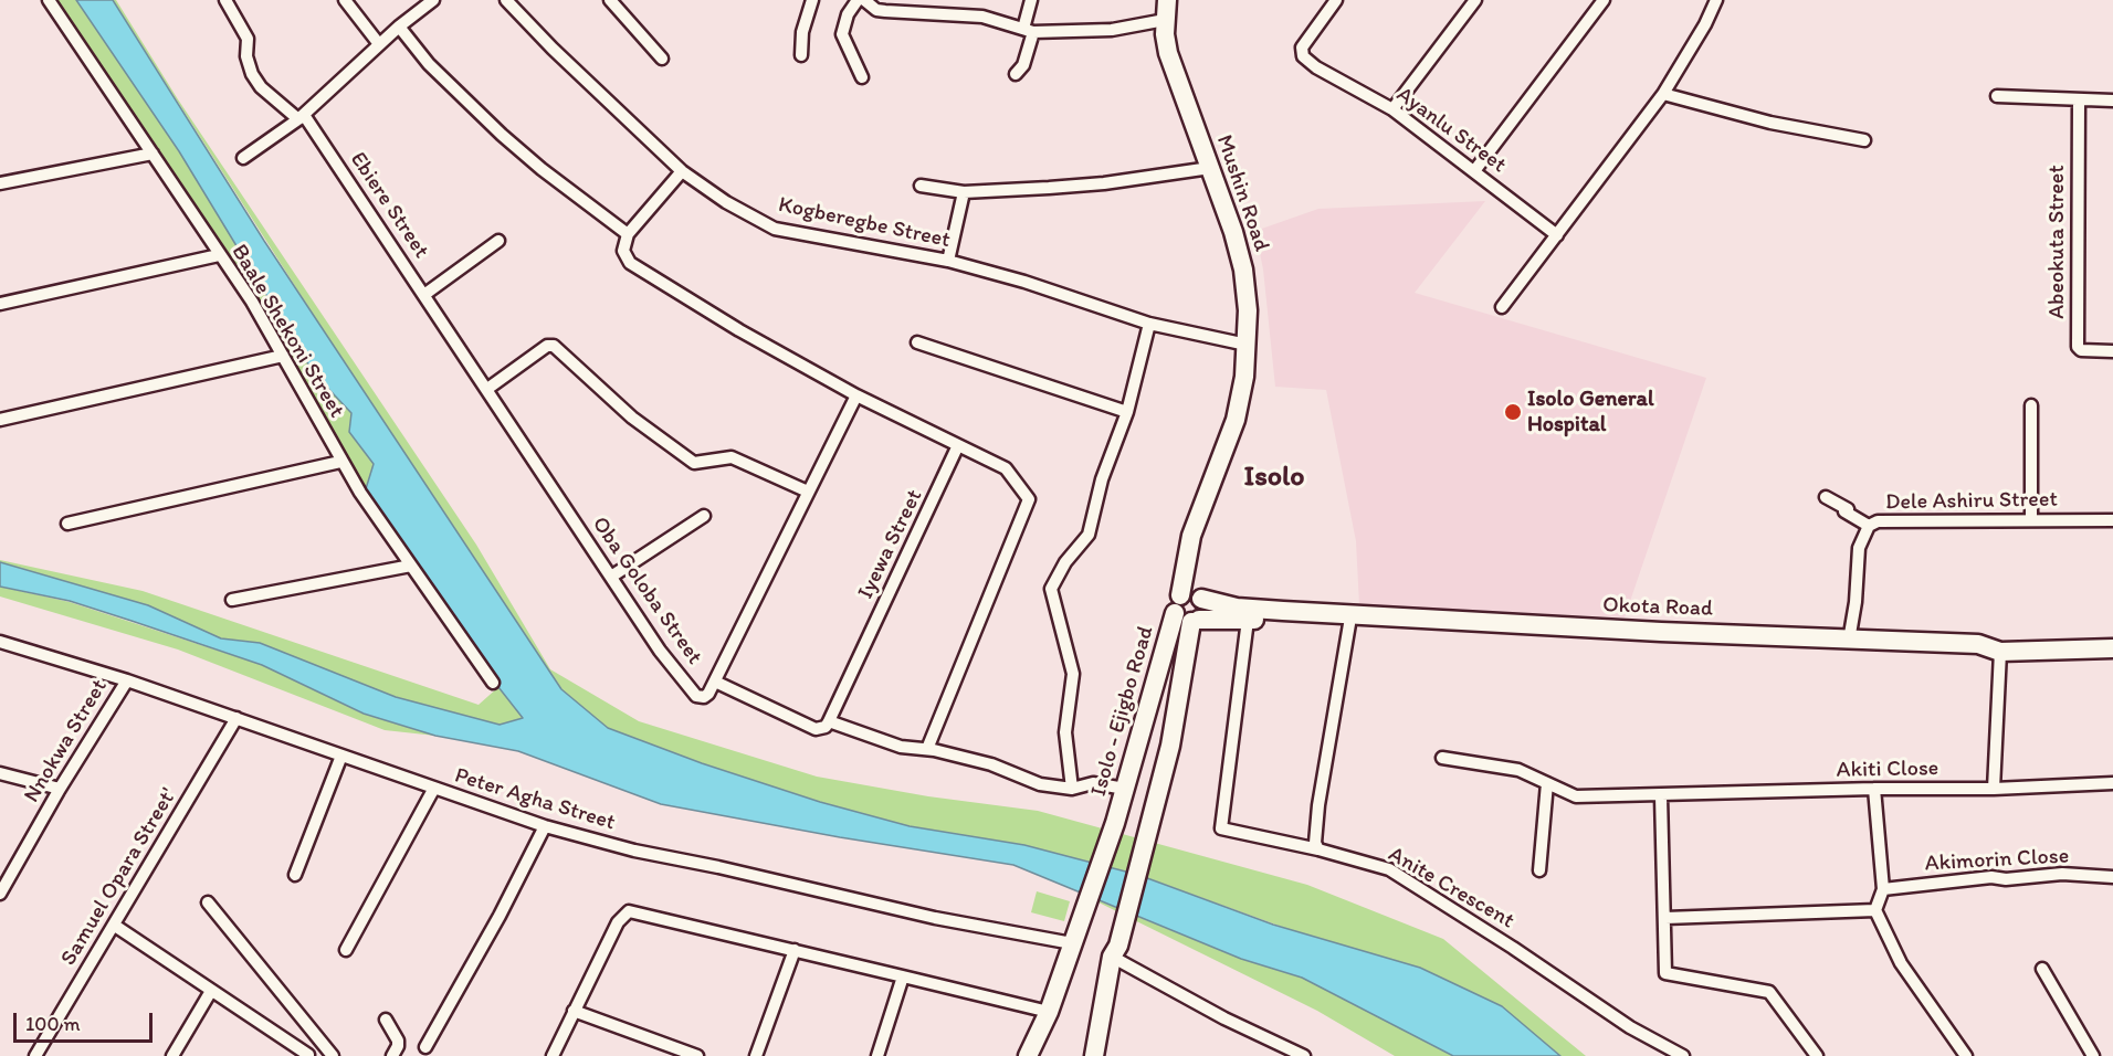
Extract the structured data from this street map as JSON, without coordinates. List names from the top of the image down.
{
  "streets": {
    "main road": ["Mushin Road", "Okota Road", "Isolo - Ejigbo Road"],
    "street": [
      "Ayanlu Street",
      "Ebiere Street",
      "Kogberegbe Street",
      "Abeokuta Street",
      "Baale Shekoni Street",
      "Dele Ashiru Street",
      "Iyewa Street",
      "Oba Goloba Street",
      "Nnokwa Street",
      "Akiti Close",
      "Peter Agha Street",
      "Akimorin Close",
      "Samuel Opara Street'",
      "Anite Crescent"
    ]
  },
  "crossings": [
    ["Mushin Road", "Kogberegbe Street"],
    ["Mushin Road", "Okota Road"],
    ["Mushin Road", "Isolo - Ejigbo Road"],
    ["Ebiere Street", "Oba Goloba Street"],
    ["Dele Ashiru Street", "Okota Road"],
    ["Okota Road", "Isolo - Ejigbo Road"],
    ["Isolo - Ejigbo Road", "Peter Agha Street"],
    ["Nnokwa Street", "Peter Agha Street"],
    ["Peter Agha Street", "Samuel Opara Street'"]
  ],
  "districts": ["Isolo"],
  "places": ["Isolo General Hospital"],
  "scale_bar": "100 m"
}
